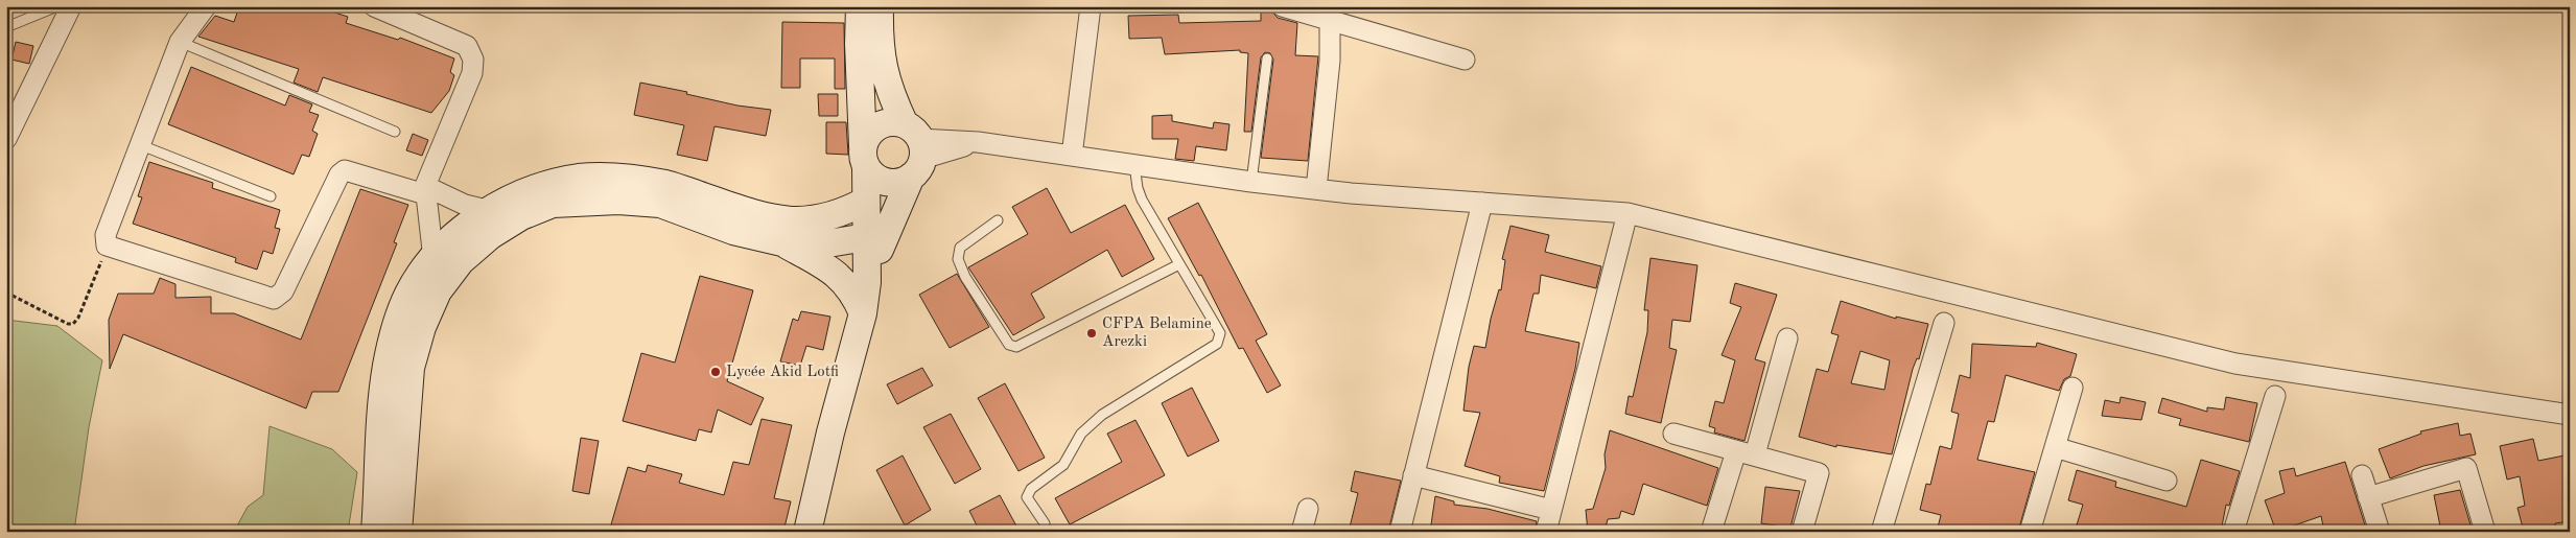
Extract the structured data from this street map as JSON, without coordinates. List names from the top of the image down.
{
  "places": ["CFPA Belamine Arezki", "Lycée Akid Lotfi"]
}
